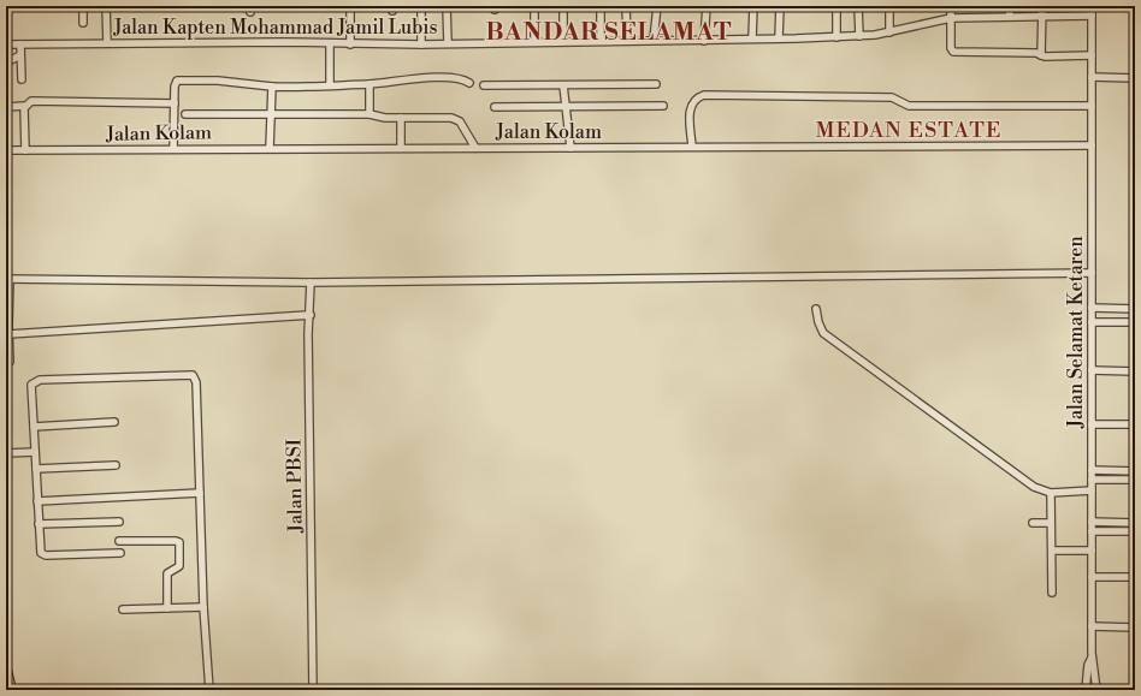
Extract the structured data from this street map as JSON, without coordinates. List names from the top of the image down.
{
  "streets": {
    "street": [
      "Jalan Kapten Mohammad Jamil Lubis",
      "Jalan Kolam",
      "Jalan Selamat Ketaren",
      "Jalan PBSI"
    ]
  },
  "crossings": [
    ["Jalan Kapten Mohammad Jamil Lubis", "Jalan Selamat Ketaren"],
    ["Jalan Kolam", "Jalan Selamat Ketaren"]
  ],
  "districts": ["BANDAR SELAMAT", "MEDAN ESTATE"]
}
